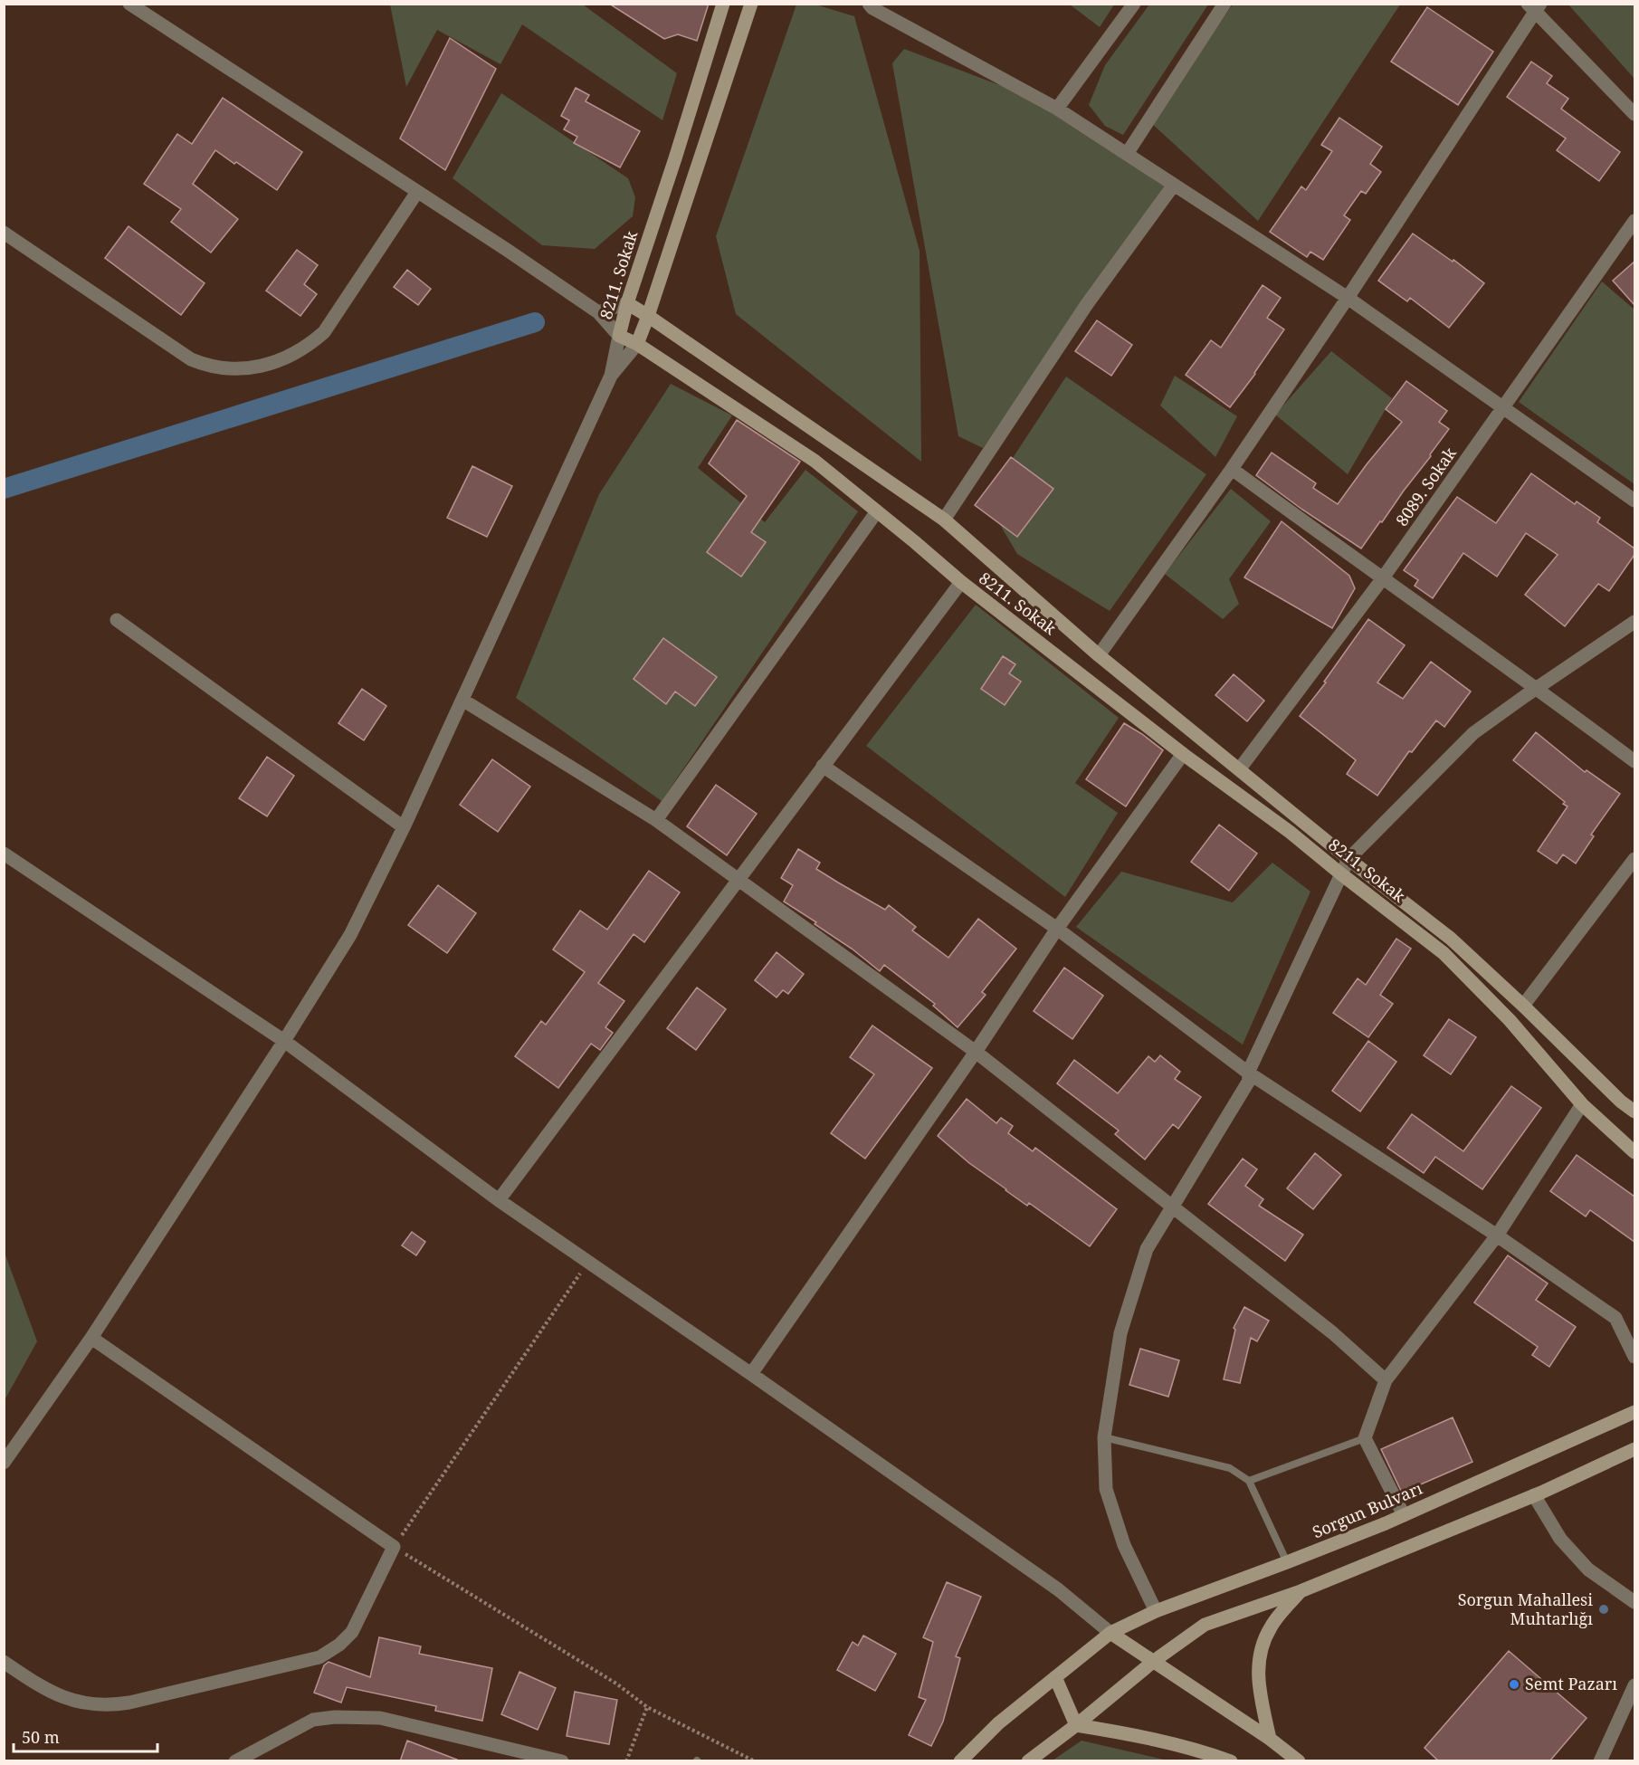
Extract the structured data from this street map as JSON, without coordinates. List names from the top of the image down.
{
  "streets": {
    "street": ["8211. Sokak", "8089. Sokak", "Sorgun Bulvarı"]
  },
  "places": ["Sorgun Mahallesi Muhtarlığı", "Semt Pazarı"],
  "scale_bar": "50 m"
}
